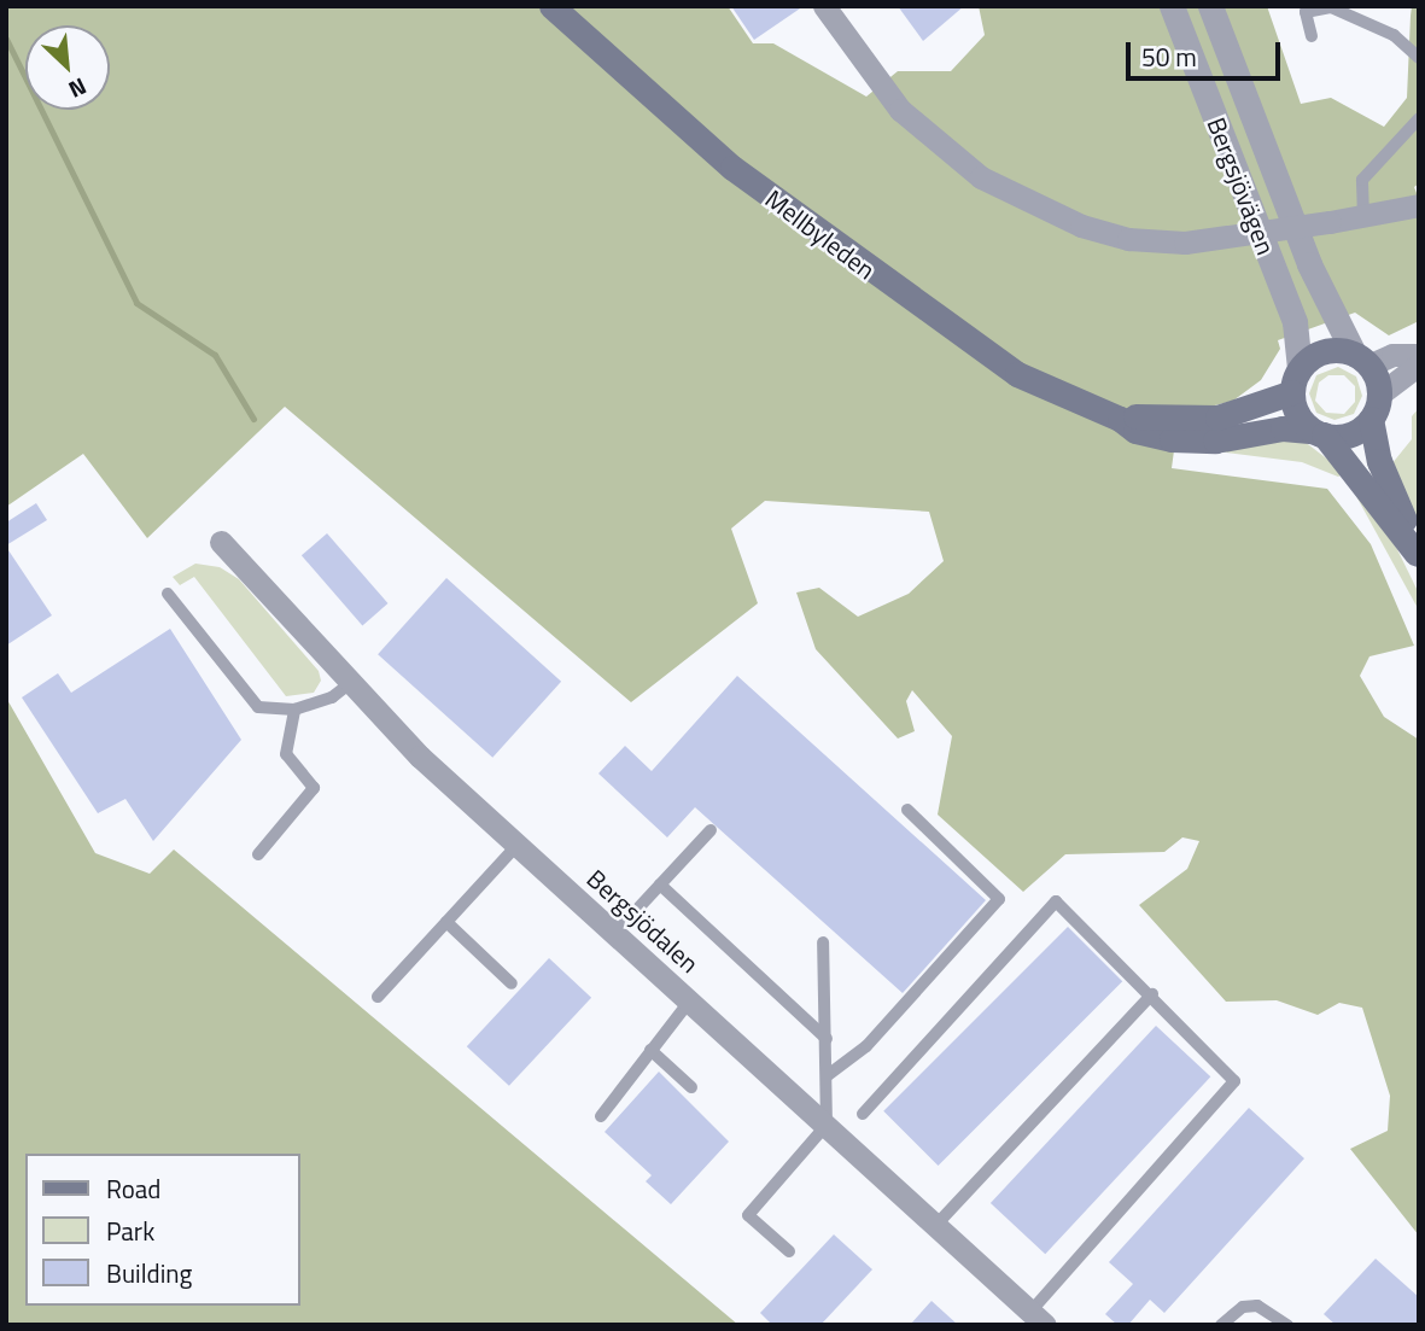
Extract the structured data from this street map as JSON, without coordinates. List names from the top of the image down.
{
  "streets": {
    "main road": ["Bergsjövägen", "Mellbyleden"],
    "street": ["Bergsjödalen"]
  },
  "crossings": [
    ["Bergsjövägen", "Mellbyleden"]
  ],
  "legend": ["Road", "Park", "Building"],
  "scale_bar": "50 m",
  "north": "bottom right"
}
